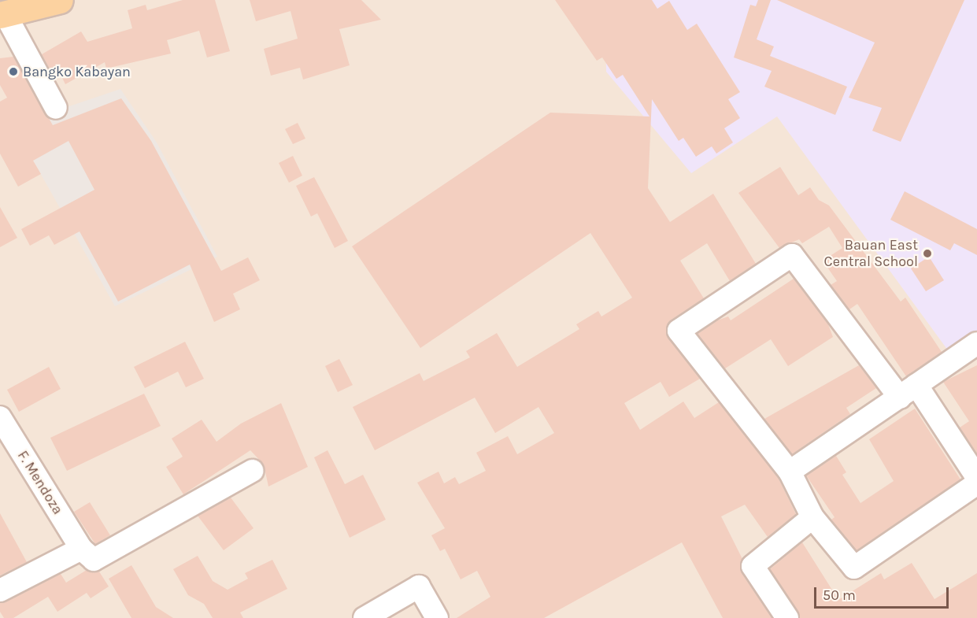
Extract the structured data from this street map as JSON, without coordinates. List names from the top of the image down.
{
  "streets": {
    "street": ["F. Mendoza"]
  },
  "places": ["Bangko Kabayan", "Bauan East Central School"],
  "scale_bar": "50 m"
}
